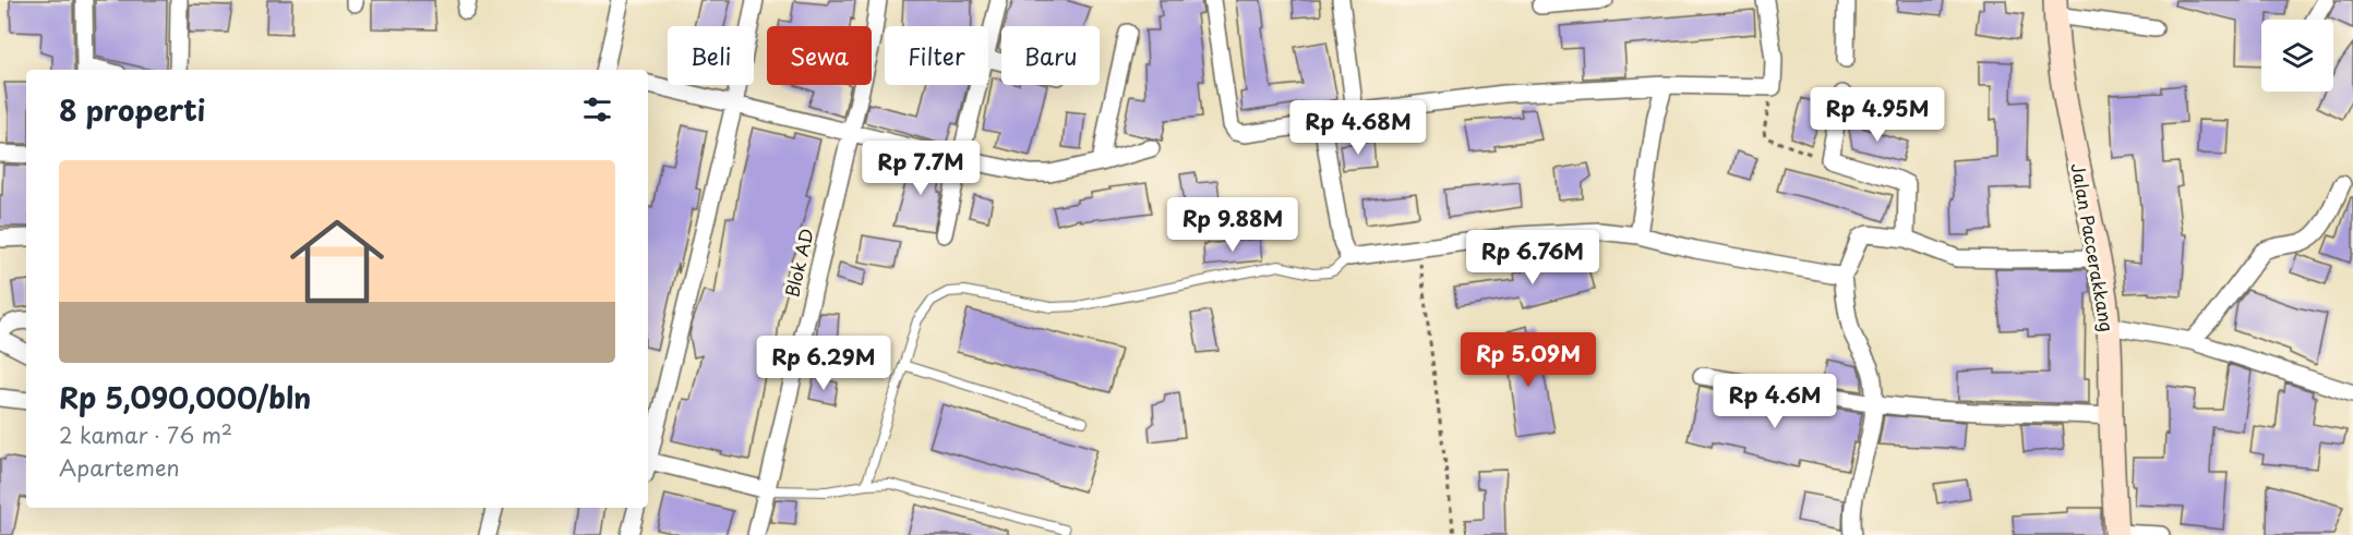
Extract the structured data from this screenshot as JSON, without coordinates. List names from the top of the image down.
{
  "streets": {
    "main road": ["Jalan Paccerakkang"],
    "street": ["Blok AD"]
  },
  "page": {
    "chip": [
      "Beli",
      "Sewa",
      "Filter",
      "Baru"
    ],
    "heading": "8 properti",
    "price": [
      "Rp 4.95M",
      "Rp 4.68M",
      "Rp 7.7M",
      "Rp 9.88M",
      "Rp 6.76M",
      "Rp 5.09M",
      "Rp 6.29M",
      "Rp 4.6M"
    ],
    "list": [
      {
        "name": "Rp 5,090,000/bln",
        "note": "2 kamar · 76 m² · Apartemen"
      }
    ]
  }
}
